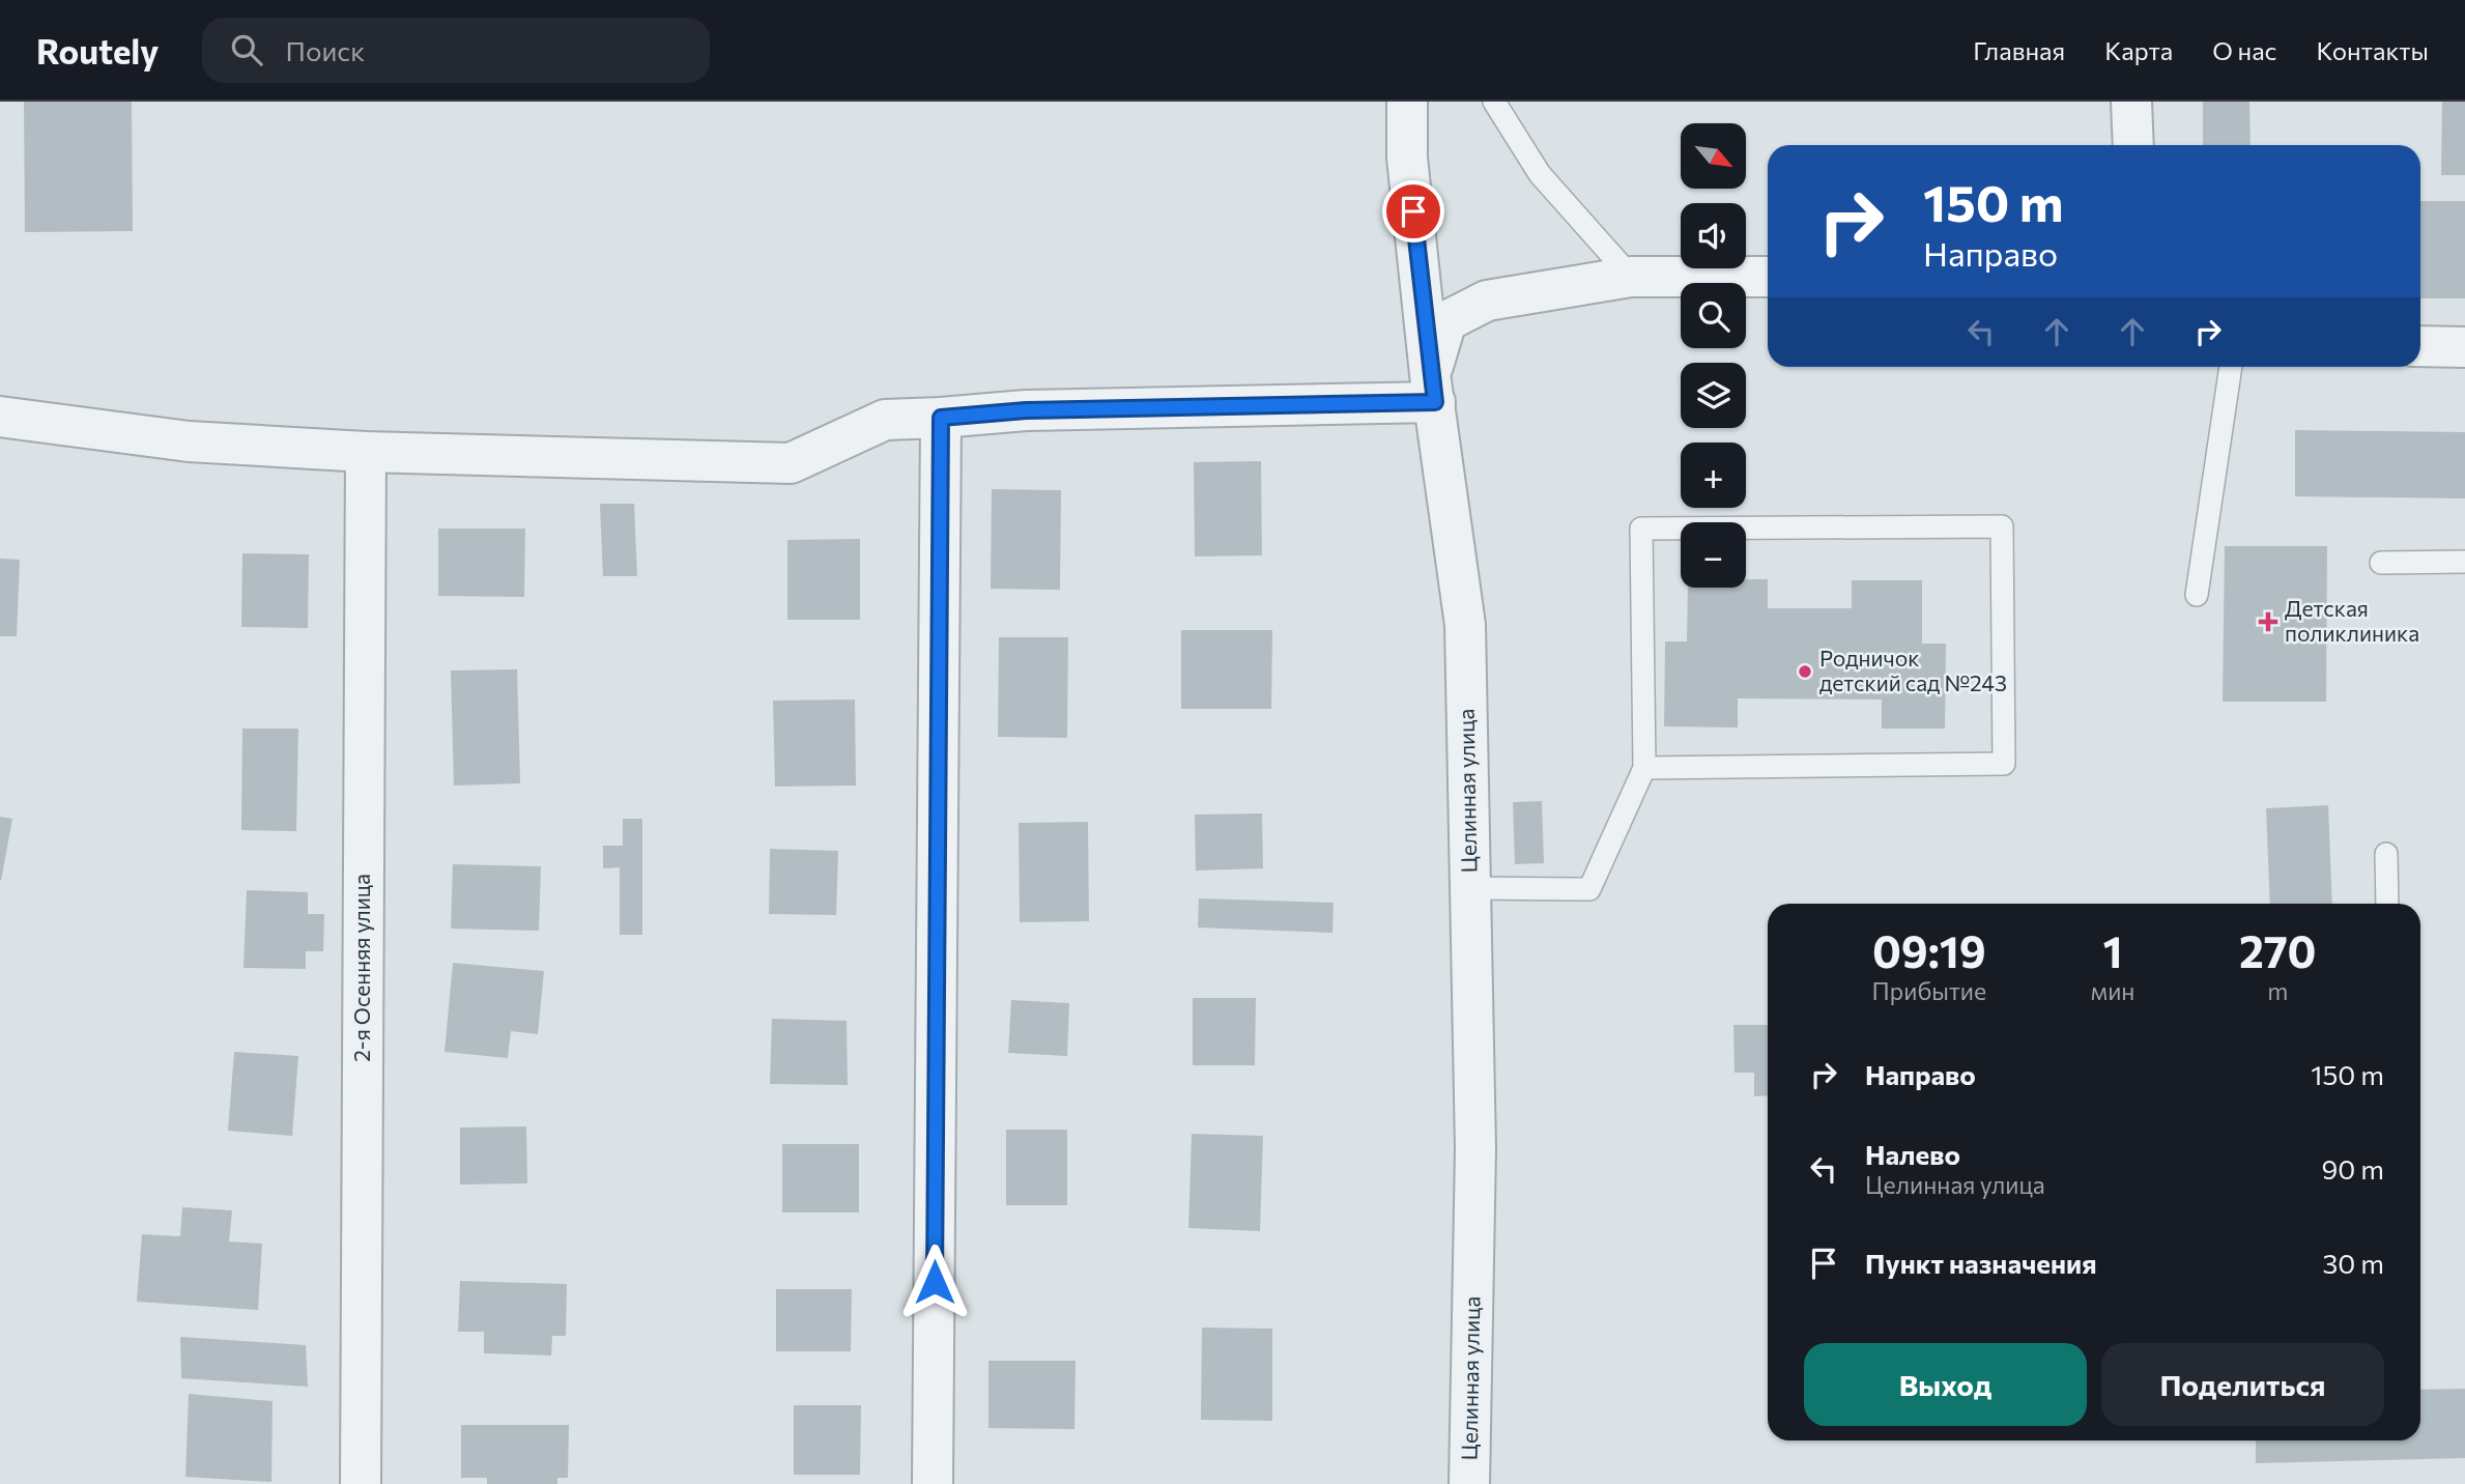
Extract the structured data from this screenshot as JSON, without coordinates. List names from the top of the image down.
{
  "streets": {
    "street": ["Целинная улица", "2-я Осенняя улица"]
  },
  "places": {
    "health": ["Детская поликлиника"],
    "other": ["Родничок детский сад №243"]
  },
  "north": "bottom right",
  "page": {
    "header": "Routely",
    "search": "Поиск",
    "nav": [
      "Главная",
      "Карта",
      "О нас",
      "Контакты"
    ],
    "map_buttons": ["+", "−"],
    "turn": ["150 m", "Направо"],
    "eta": [
      "09:19",
      "Прибытие",
      "1",
      "мин",
      "270",
      "m"
    ],
    "list": [
      {
        "name": "Направо",
        "value": "150 m"
      },
      {
        "name": "Налево",
        "note": "Целинная улица",
        "value": "90 m"
      },
      {
        "name": "Пункт назначения",
        "value": "30 m"
      }
    ],
    "buttons": ["Выход", "Поделиться"]
  }
}
